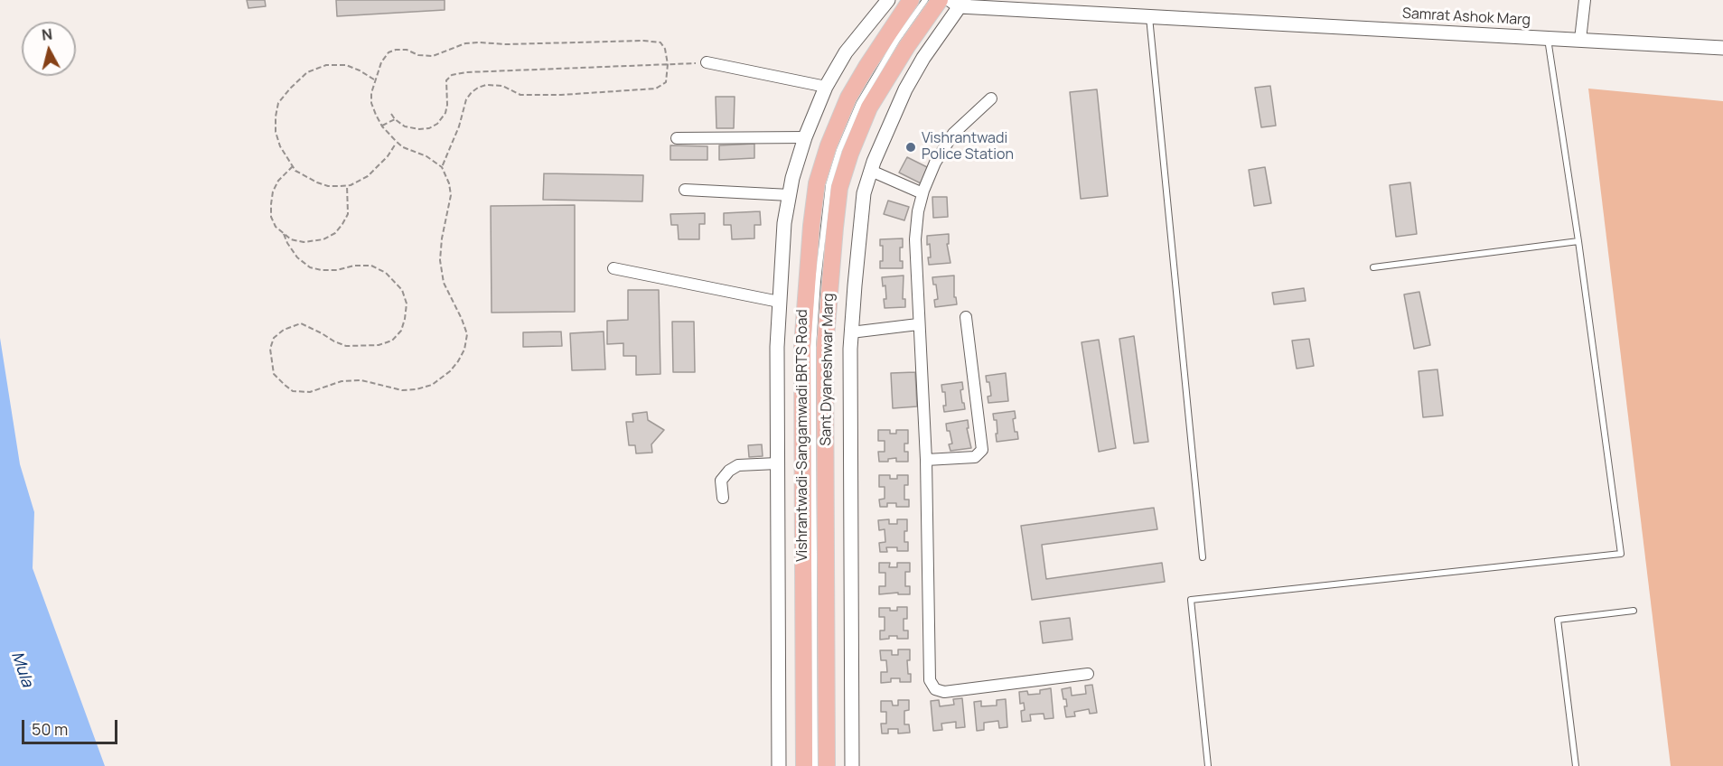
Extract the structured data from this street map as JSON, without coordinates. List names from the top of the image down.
{
  "streets": {
    "main road": ["Sant Dyaneshwar Marg"],
    "street": ["Samrat Ashok Marg"],
    "lane": ["Vishrantwadi-Sangamwadi BRTS Road"]
  },
  "water": ["Mula"],
  "places": ["Vishrantwadi Police Station"],
  "scale_bar": "50 m",
  "north": "top"
}
